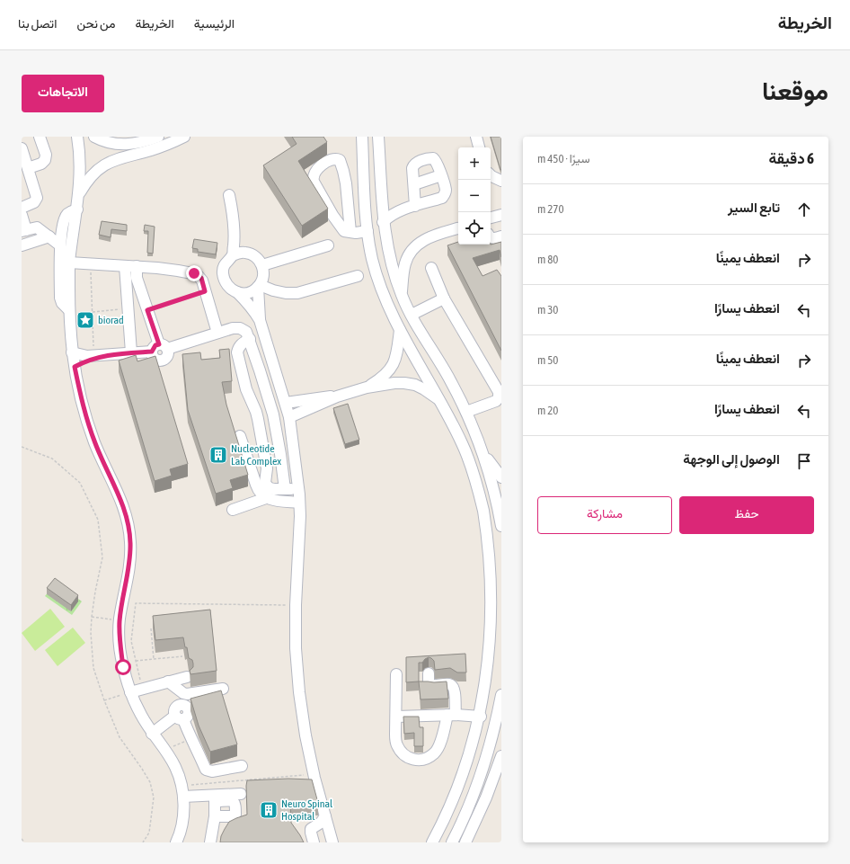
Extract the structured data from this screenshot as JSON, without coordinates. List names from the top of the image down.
{
  "places": {
    "place": ["biorad"],
    "building": ["Nucleotide Lab Complex", "Neuro Spinal Hospital"]
  },
  "page": {
    "header": "الخريطة",
    "nav": [
      "الرئيسية",
      "الخريطة",
      "من نحن",
      "اتصل بنا"
    ],
    "title": "موقعنا",
    "buttons": [
      "الاتجاهات",
      ["حفظ", "مشاركة"]
    ],
    "heading": ["6 دقيقة", "سيرًا · 450 m"],
    "map_buttons": ["+", "−"],
    "list": [
      ["تابع السير", "270 m"],
      ["انعطف يمينًا", "80 m"],
      ["انعطف يسارًا", "30 m"],
      ["انعطف يمينًا", "50 m"],
      ["انعطف يسارًا", "20 m"],
      "الوصول إلى الوجهة"
    ]
  }
}
